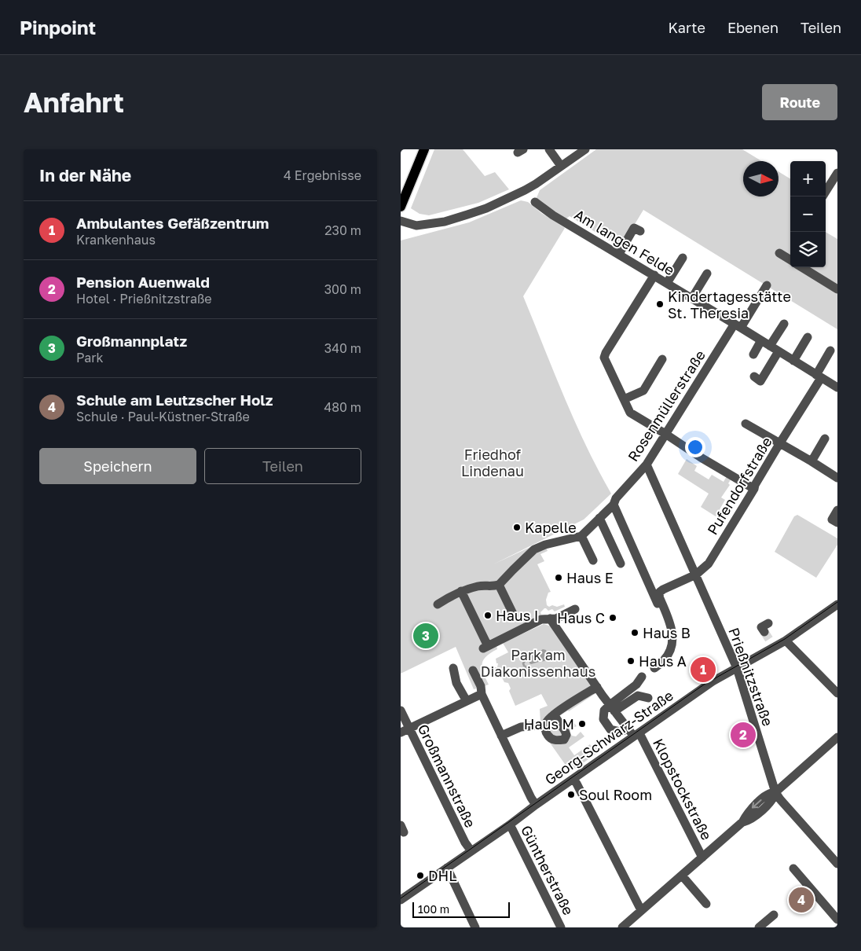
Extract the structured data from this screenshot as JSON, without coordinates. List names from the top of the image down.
{
  "streets": {
    "street": [
      "Am langen Felde",
      "Rosenmüllerstraße",
      "Pufendorfstraße",
      "Prießnitzstraße",
      "Georg-Schwarz-Straße",
      "Großmannstraße",
      "Klopstockstraße",
      "Güntherstraße"
    ]
  },
  "crossings": [
    ["Am langen Felde", "Rosenmüllerstraße"],
    ["Am langen Felde", "Pufendorfstraße"],
    ["Rosenmüllerstraße", "Prießnitzstraße"],
    ["Pufendorfstraße", "Prießnitzstraße"],
    ["Prießnitzstraße", "Georg-Schwarz-Straße"],
    ["Georg-Schwarz-Straße", "Großmannstraße"],
    ["Georg-Schwarz-Straße", "Klopstockstraße"],
    ["Georg-Schwarz-Straße", "Güntherstraße"]
  ],
  "parks": ["Friedhof Lindenau", "Park am Diakonissenhaus"],
  "places": [
    "Kindertagesstätte St. Theresia",
    "Kapelle",
    "Haus E",
    "Haus I",
    "Haus C",
    "Haus B",
    "Haus A",
    "Haus M",
    "Soul Room",
    "DHL"
  ],
  "scale_bar": "100 m",
  "north": "right",
  "page": {
    "header": "Pinpoint",
    "nav": ["Karte", "Ebenen", "Teilen"],
    "buttons": [
      "Route",
      ["Speichern", "Teilen"]
    ],
    "title": "Anfahrt",
    "heading": ["In der Nähe", "4 Ergebnisse"],
    "map_buttons": ["+", "−"],
    "list": [
      {
        "mark": "1",
        "name": "Ambulantes Gefäßzentrum",
        "note": "Krankenhaus",
        "value": "230 m"
      },
      {
        "mark": "2",
        "name": "Pension Auenwald",
        "note": "Hotel · Prießnitzstraße",
        "value": "300 m"
      },
      {
        "mark": "3",
        "name": "Großmannplatz",
        "note": "Park",
        "value": "340 m"
      },
      {
        "mark": "4",
        "name": "Schule am Leutzscher Holz",
        "note": "Schule · Paul-Küstner-Straße",
        "value": "480 m"
      }
    ],
    "pins": [
      "3",
      "1",
      "2",
      "4"
    ],
    "scale": "100 m"
  }
}
